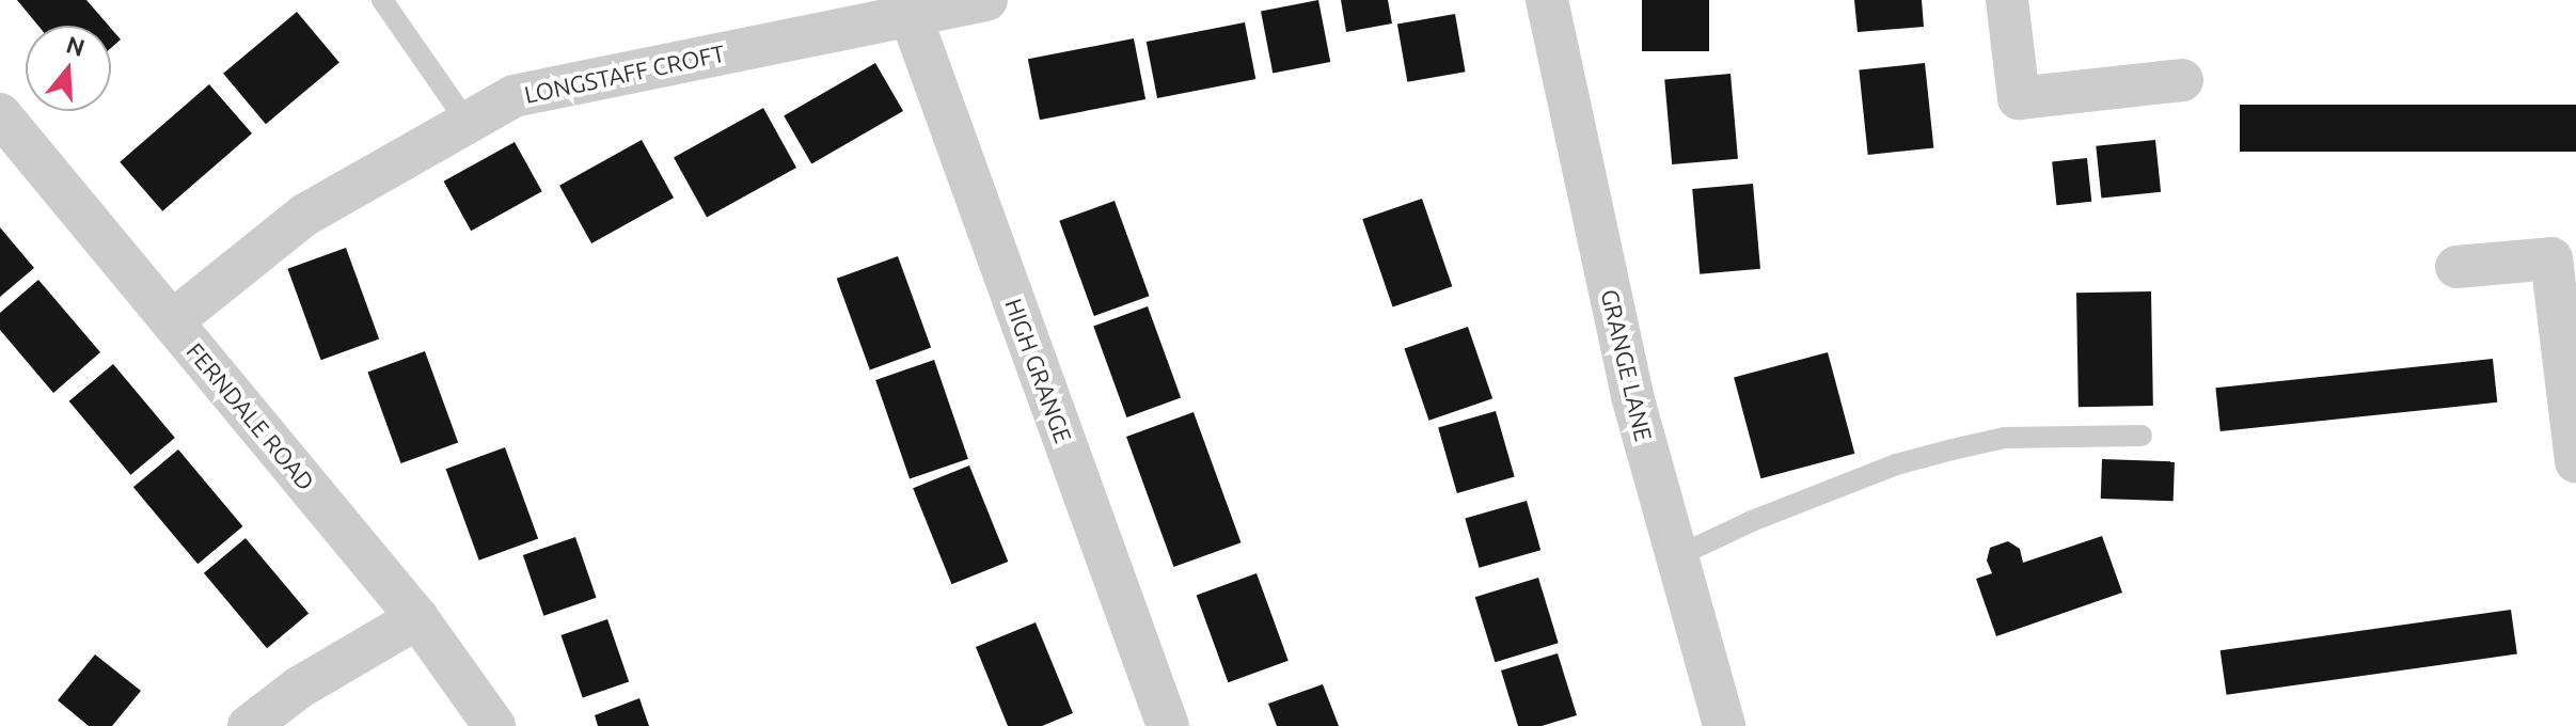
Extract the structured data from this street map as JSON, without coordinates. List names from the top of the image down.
{
  "streets": {
    "street": [
      "LONGSTAFF CROFT",
      "GRANGE LANE",
      "HIGH GRANGE",
      "FERNDALE ROAD"
    ]
  },
  "crossings": [
    ["LONGSTAFF CROFT", "HIGH GRANGE"],
    ["LONGSTAFF CROFT", "FERNDALE ROAD"]
  ],
  "north": "top"
}
